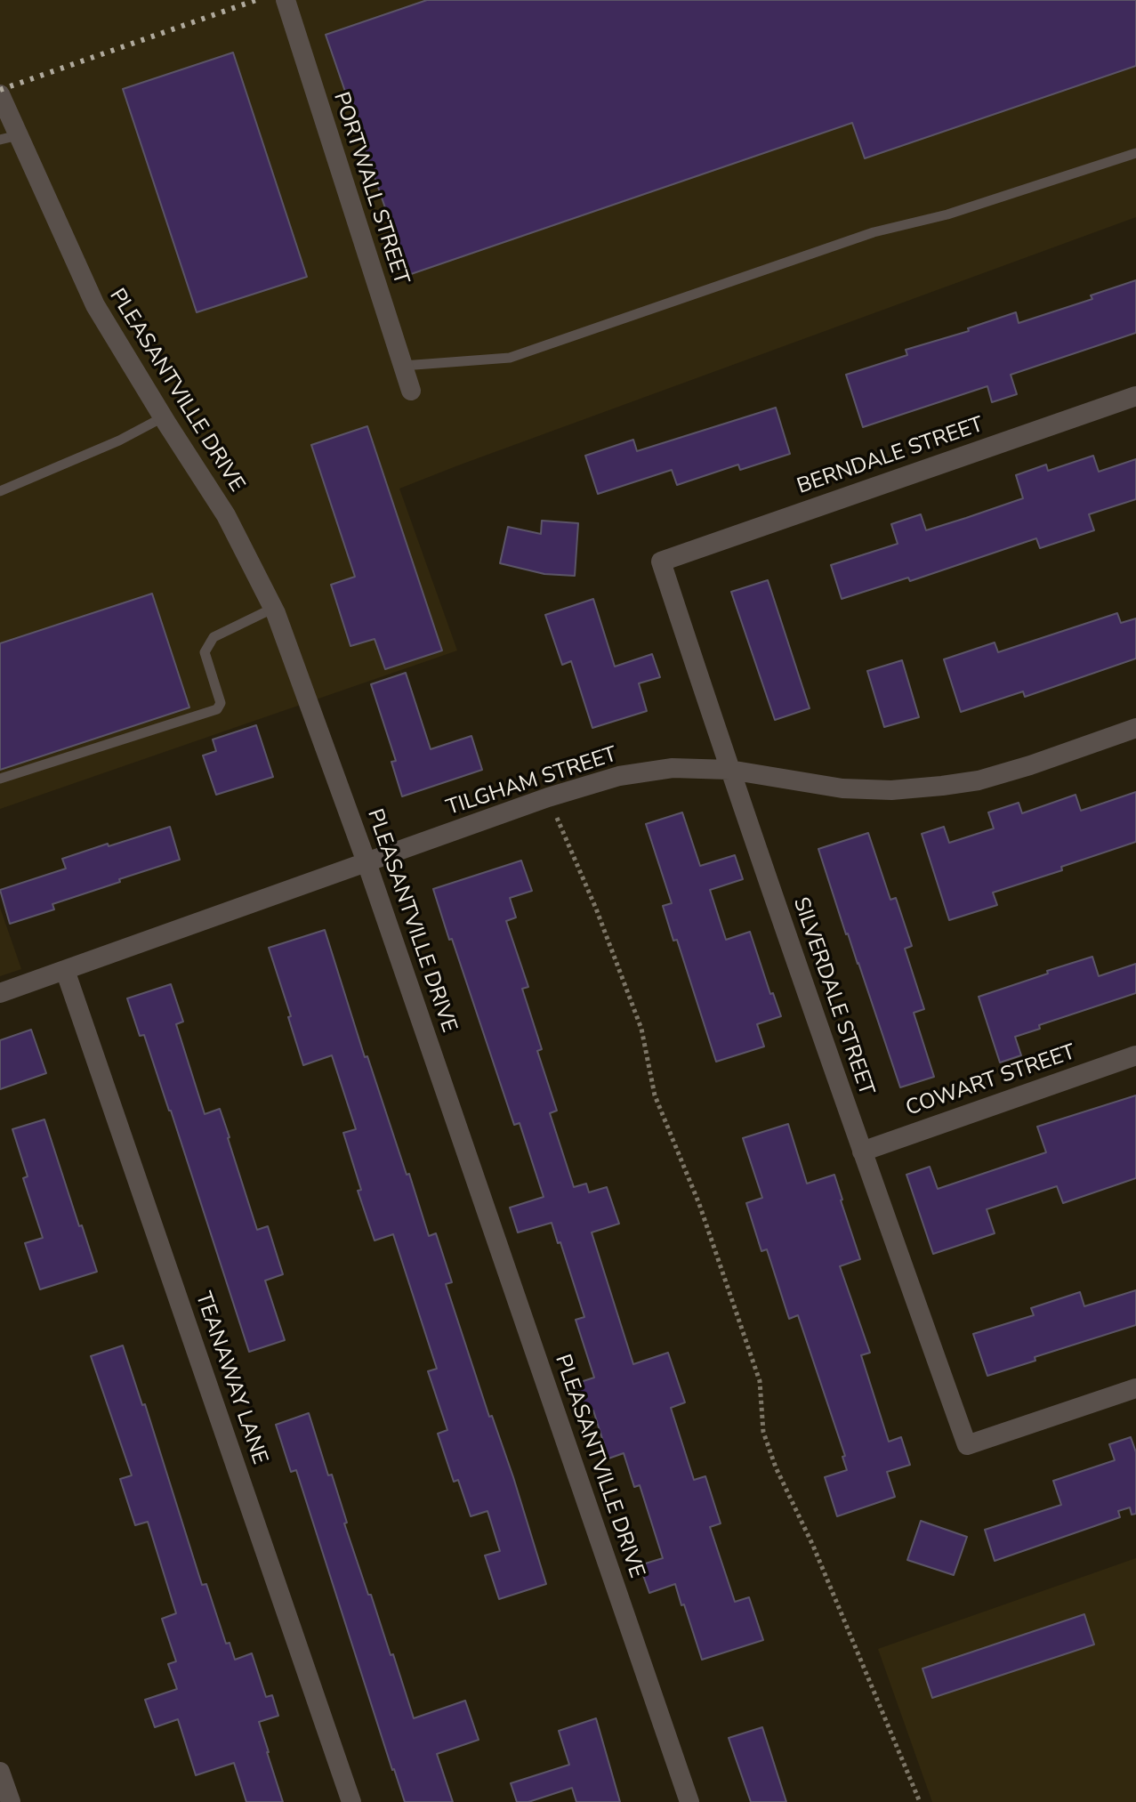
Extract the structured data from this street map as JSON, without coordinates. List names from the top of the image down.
{
  "streets": {
    "street": [
      "PORTWALL STREET",
      "PLEASANTVILLE DRIVE",
      "BERNDALE STREET",
      "TILGHAM STREET",
      "SILVERDALE STREET",
      "COWART STREET",
      "TEANAWAY LANE"
    ]
  },
  "crossings": [
    ["PLEASANTVILLE DRIVE", "TILGHAM STREET"],
    ["BERNDALE STREET", "SILVERDALE STREET"],
    ["TILGHAM STREET", "SILVERDALE STREET"],
    ["TILGHAM STREET", "TEANAWAY LANE"],
    ["SILVERDALE STREET", "COWART STREET"]
  ]
}
